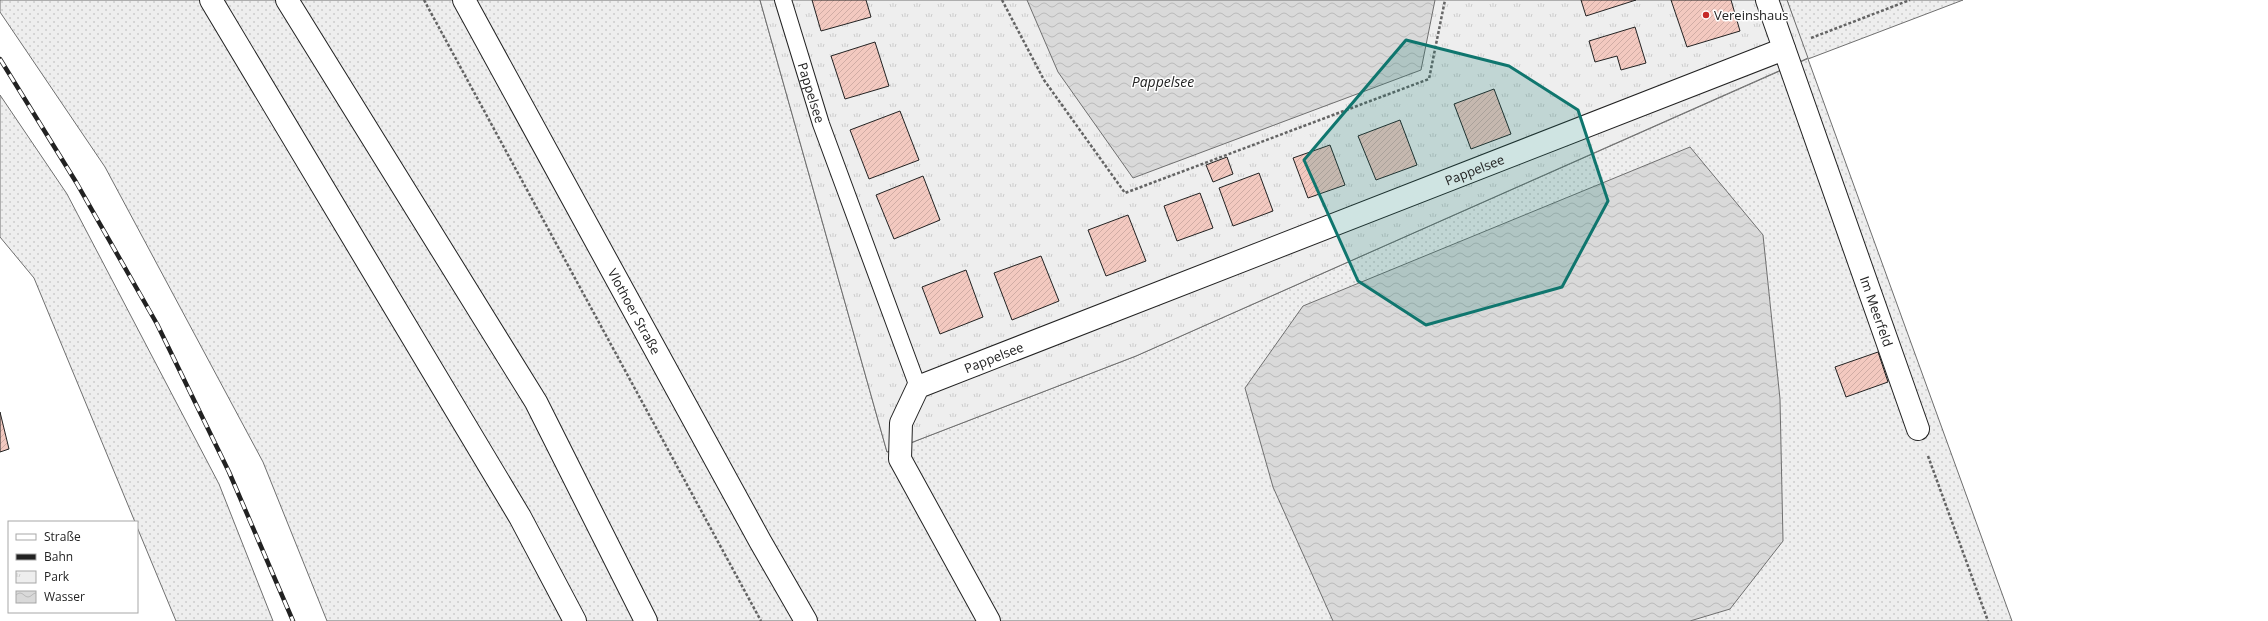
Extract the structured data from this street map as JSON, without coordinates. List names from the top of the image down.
{
  "streets": {
    "main road": ["Pappelsee", "Vlothoer Straße", "Im Meerfeld"]
  },
  "crossings": [
    ["Pappelsee", "Im Meerfeld"]
  ],
  "water": ["Pappelsee"],
  "places": ["Vereinshaus"],
  "legend": [
    "Straße",
    "Bahn",
    "Park",
    "Wasser"
  ]
}
